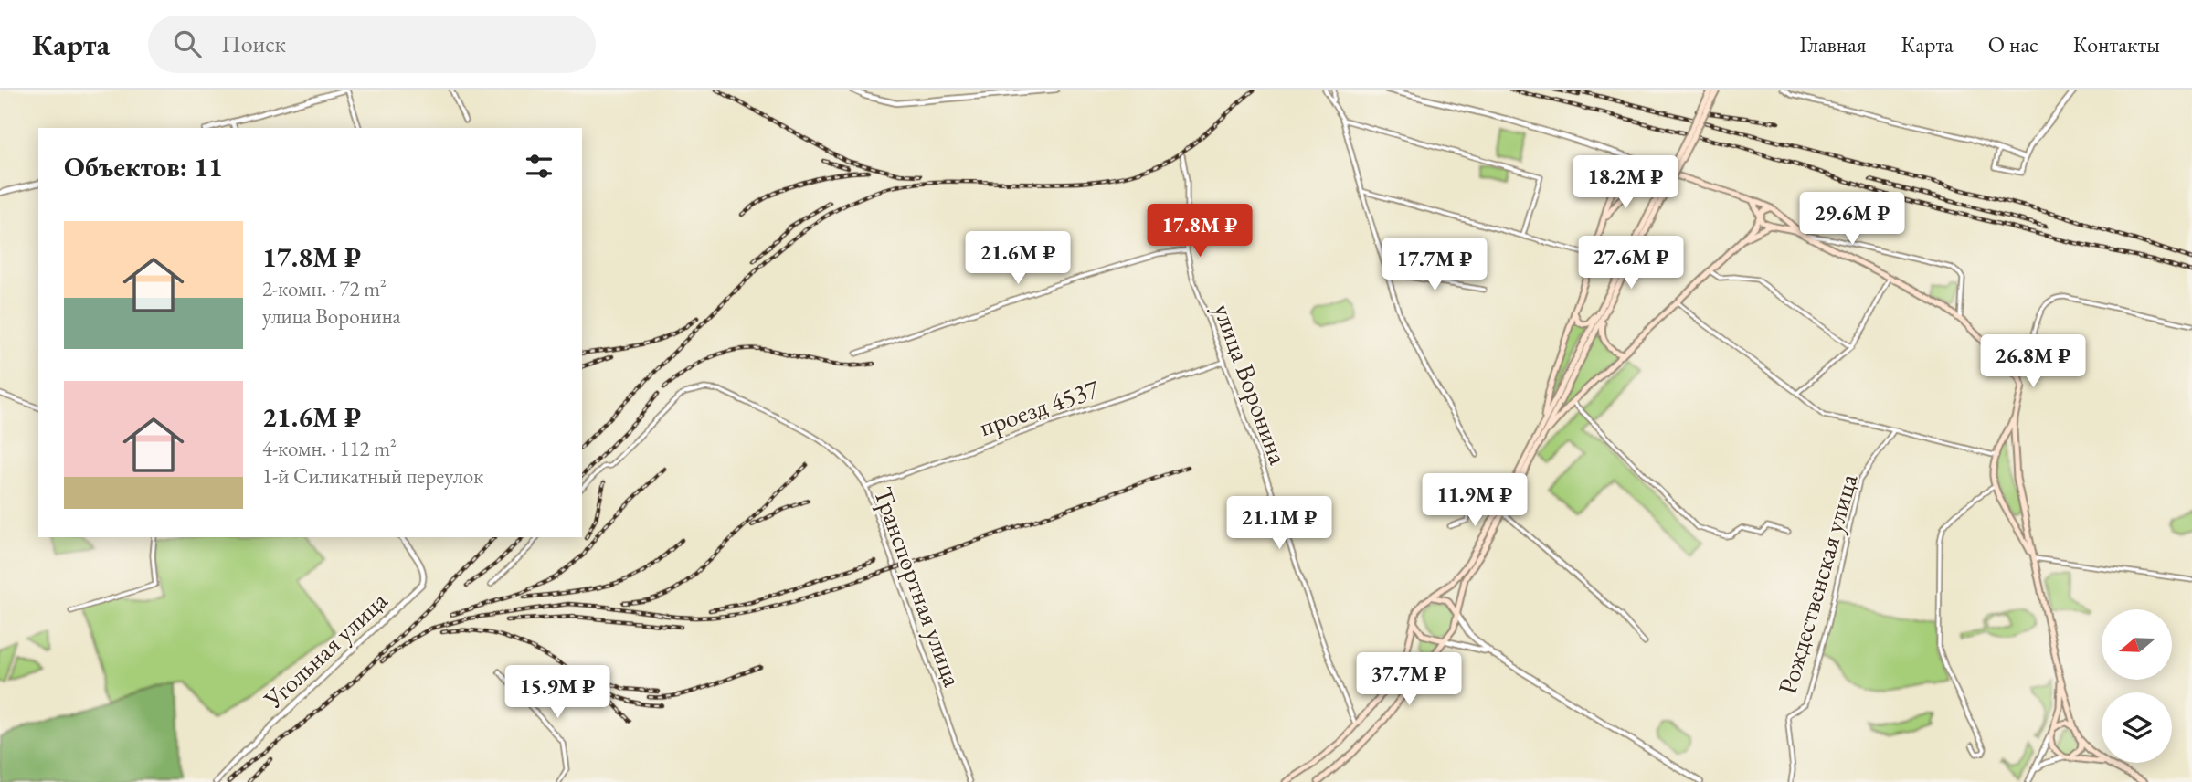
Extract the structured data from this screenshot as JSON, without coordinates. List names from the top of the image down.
{
  "streets": {
    "street": [
      "улица Воронина",
      "проезд 4537",
      "Рождественская улица",
      "Транспортная улица",
      "Угольная улица"
    ]
  },
  "crossings": [
    ["улица Воронина", "проезд 4537"],
    ["проезд 4537", "Транспортная улица"]
  ],
  "north": "left",
  "page": {
    "header": "Карта",
    "search": "Поиск",
    "nav": [
      "Главная",
      "Карта",
      "О нас",
      "Контакты"
    ],
    "heading": "Объектов: 11",
    "price": [
      "18.2M ₽",
      "29.6M ₽",
      "17.8M ₽",
      "21.6M ₽",
      "27.6M ₽",
      "17.7M ₽",
      "26.8M ₽",
      "11.9M ₽",
      "21.1M ₽",
      "37.7M ₽",
      "15.9M ₽"
    ],
    "list": [
      {
        "name": "17.8M ₽",
        "note": "2-комн. · 72 m² · улица Воронина"
      },
      {
        "name": "21.6M ₽",
        "note": "4-комн. · 112 m² · 1-й Силикатный переулок"
      }
    ]
  }
}
